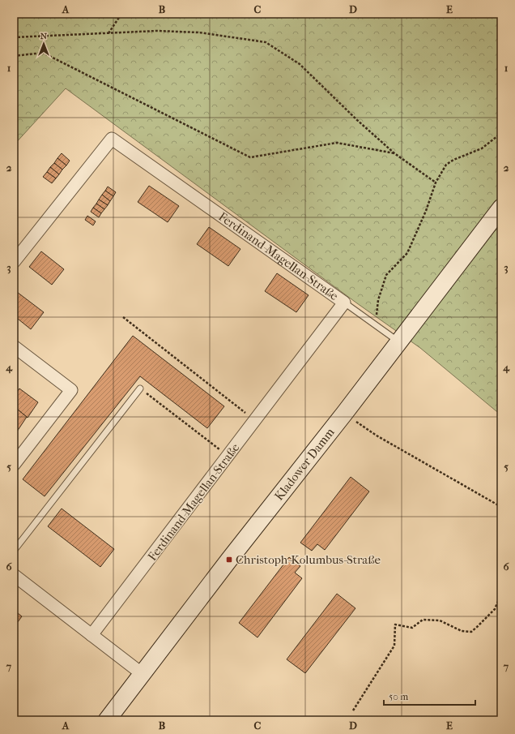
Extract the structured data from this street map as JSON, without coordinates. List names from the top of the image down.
{
  "streets": {
    "main road": ["Kladower Damm"],
    "street": ["Ferdinand-Magellan-Straße"]
  },
  "places": {
    "transit": ["Christoph-Kolumbus-Straße"]
  },
  "scale_bar": "50 m",
  "north": "top",
  "grid": {
    "columns": [
      "A",
      "B",
      "C",
      "D",
      "E"
    ],
    "rows": [
      "1",
      "2",
      "3",
      "4",
      "5",
      "6",
      "7"
    ]
  }
}
